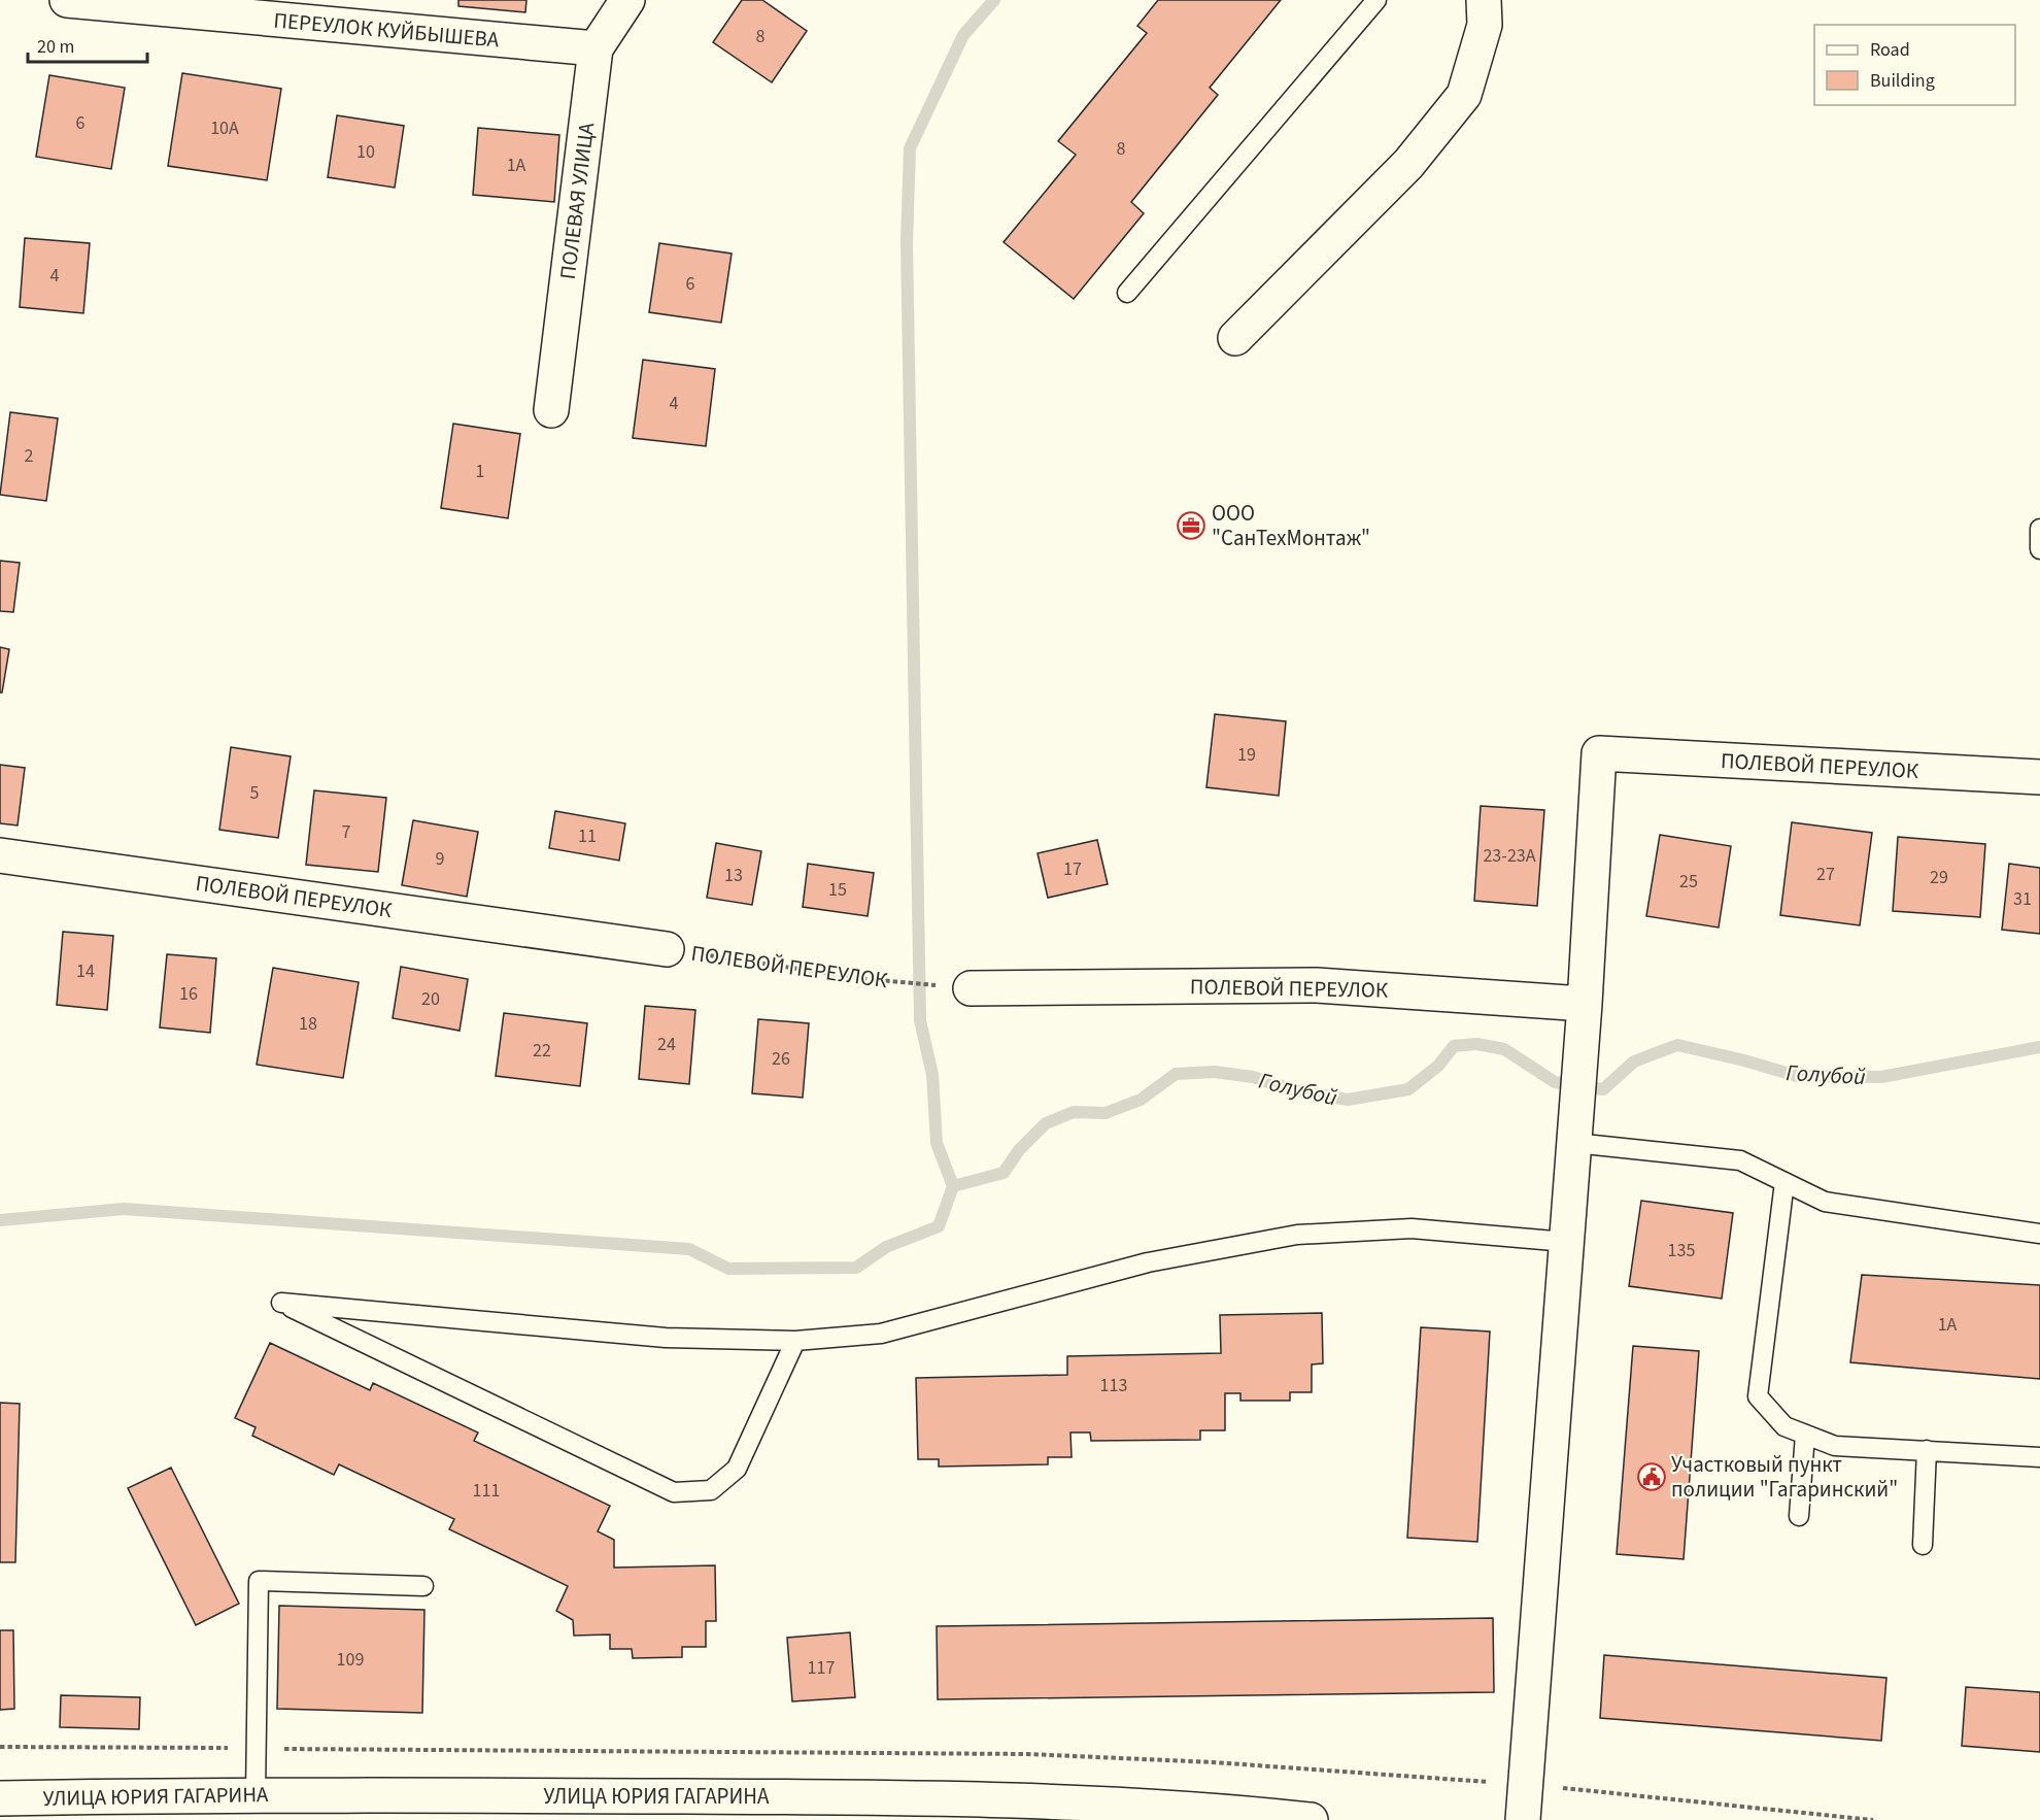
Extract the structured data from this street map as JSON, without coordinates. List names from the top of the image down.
{
  "streets": {
    "street": [
      "ПЕРЕУЛОК КУЙБЫШЕВА",
      "ПОЛЕВАЯ УЛИЦА",
      "ПОЛЕВОЙ ПЕРЕУЛОК",
      "УЛИЦА ЮРИЯ ГАГАРИНА"
    ]
  },
  "crossings": [
    ["ПЕРЕУЛОК КУЙБЫШЕВА", "ПОЛЕВАЯ УЛИЦА"]
  ],
  "water": ["Голубой"],
  "places": {
    "office": ["ООО \"СанТехМонтаж\""],
    "public building": ["Участковый пункт полиции \"Гагаринский\""]
  },
  "house_numbers": [
    "8",
    "6",
    "10А",
    "8",
    "10",
    "1А",
    "4",
    "6",
    "4",
    "2",
    "1",
    "19",
    "5",
    "7",
    "11",
    "23-23А",
    "9",
    "17",
    "27",
    "13",
    "29",
    "25",
    "15",
    "31",
    "14",
    "16",
    "20",
    "18",
    "24",
    "22",
    "26",
    "135",
    "1А",
    "113",
    "111",
    "109",
    "117"
  ],
  "legend": ["Road", "Building"],
  "scale_bar": "20 m"
}
